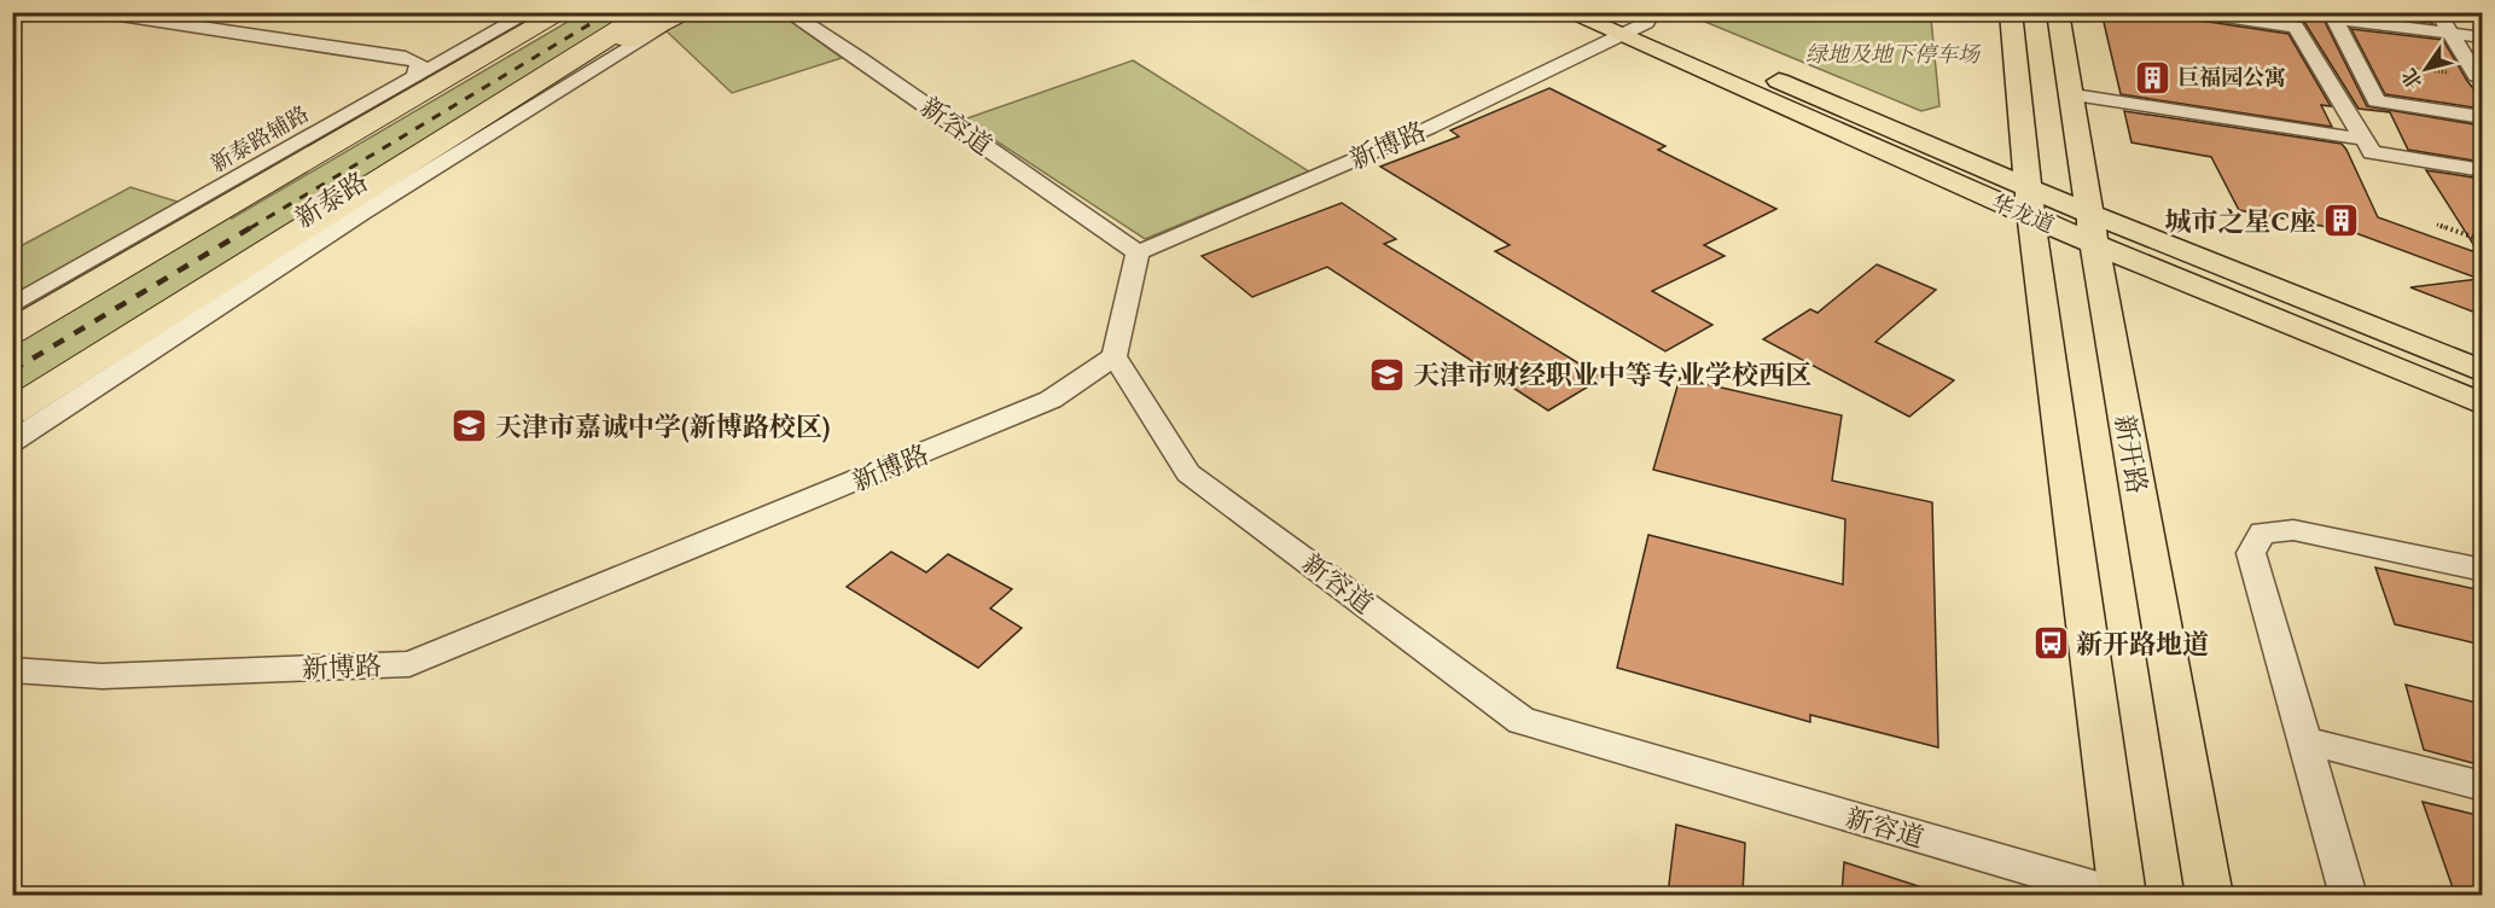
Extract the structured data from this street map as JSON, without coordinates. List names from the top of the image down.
{
  "streets": {
    "main road": ["华龙道", "新开路"],
    "street": [
      "新容道",
      "新泰路辅路",
      "新博路",
      "新泰路"
    ]
  },
  "crossings": [
    ["新容道", "新博路"],
    ["新博路", "华龙道"],
    ["华龙道", "新开路"]
  ],
  "parks": ["绿地及地下停车场"],
  "places": {
    "building": ["巨福园公寓", "城市之星C座"],
    "school or university": ["天津市财经职业中等专业学校西区", "天津市嘉诚中学(新博路校区)"],
    "bus stop": ["新开路地道"]
  },
  "north": "bottom left"
}
